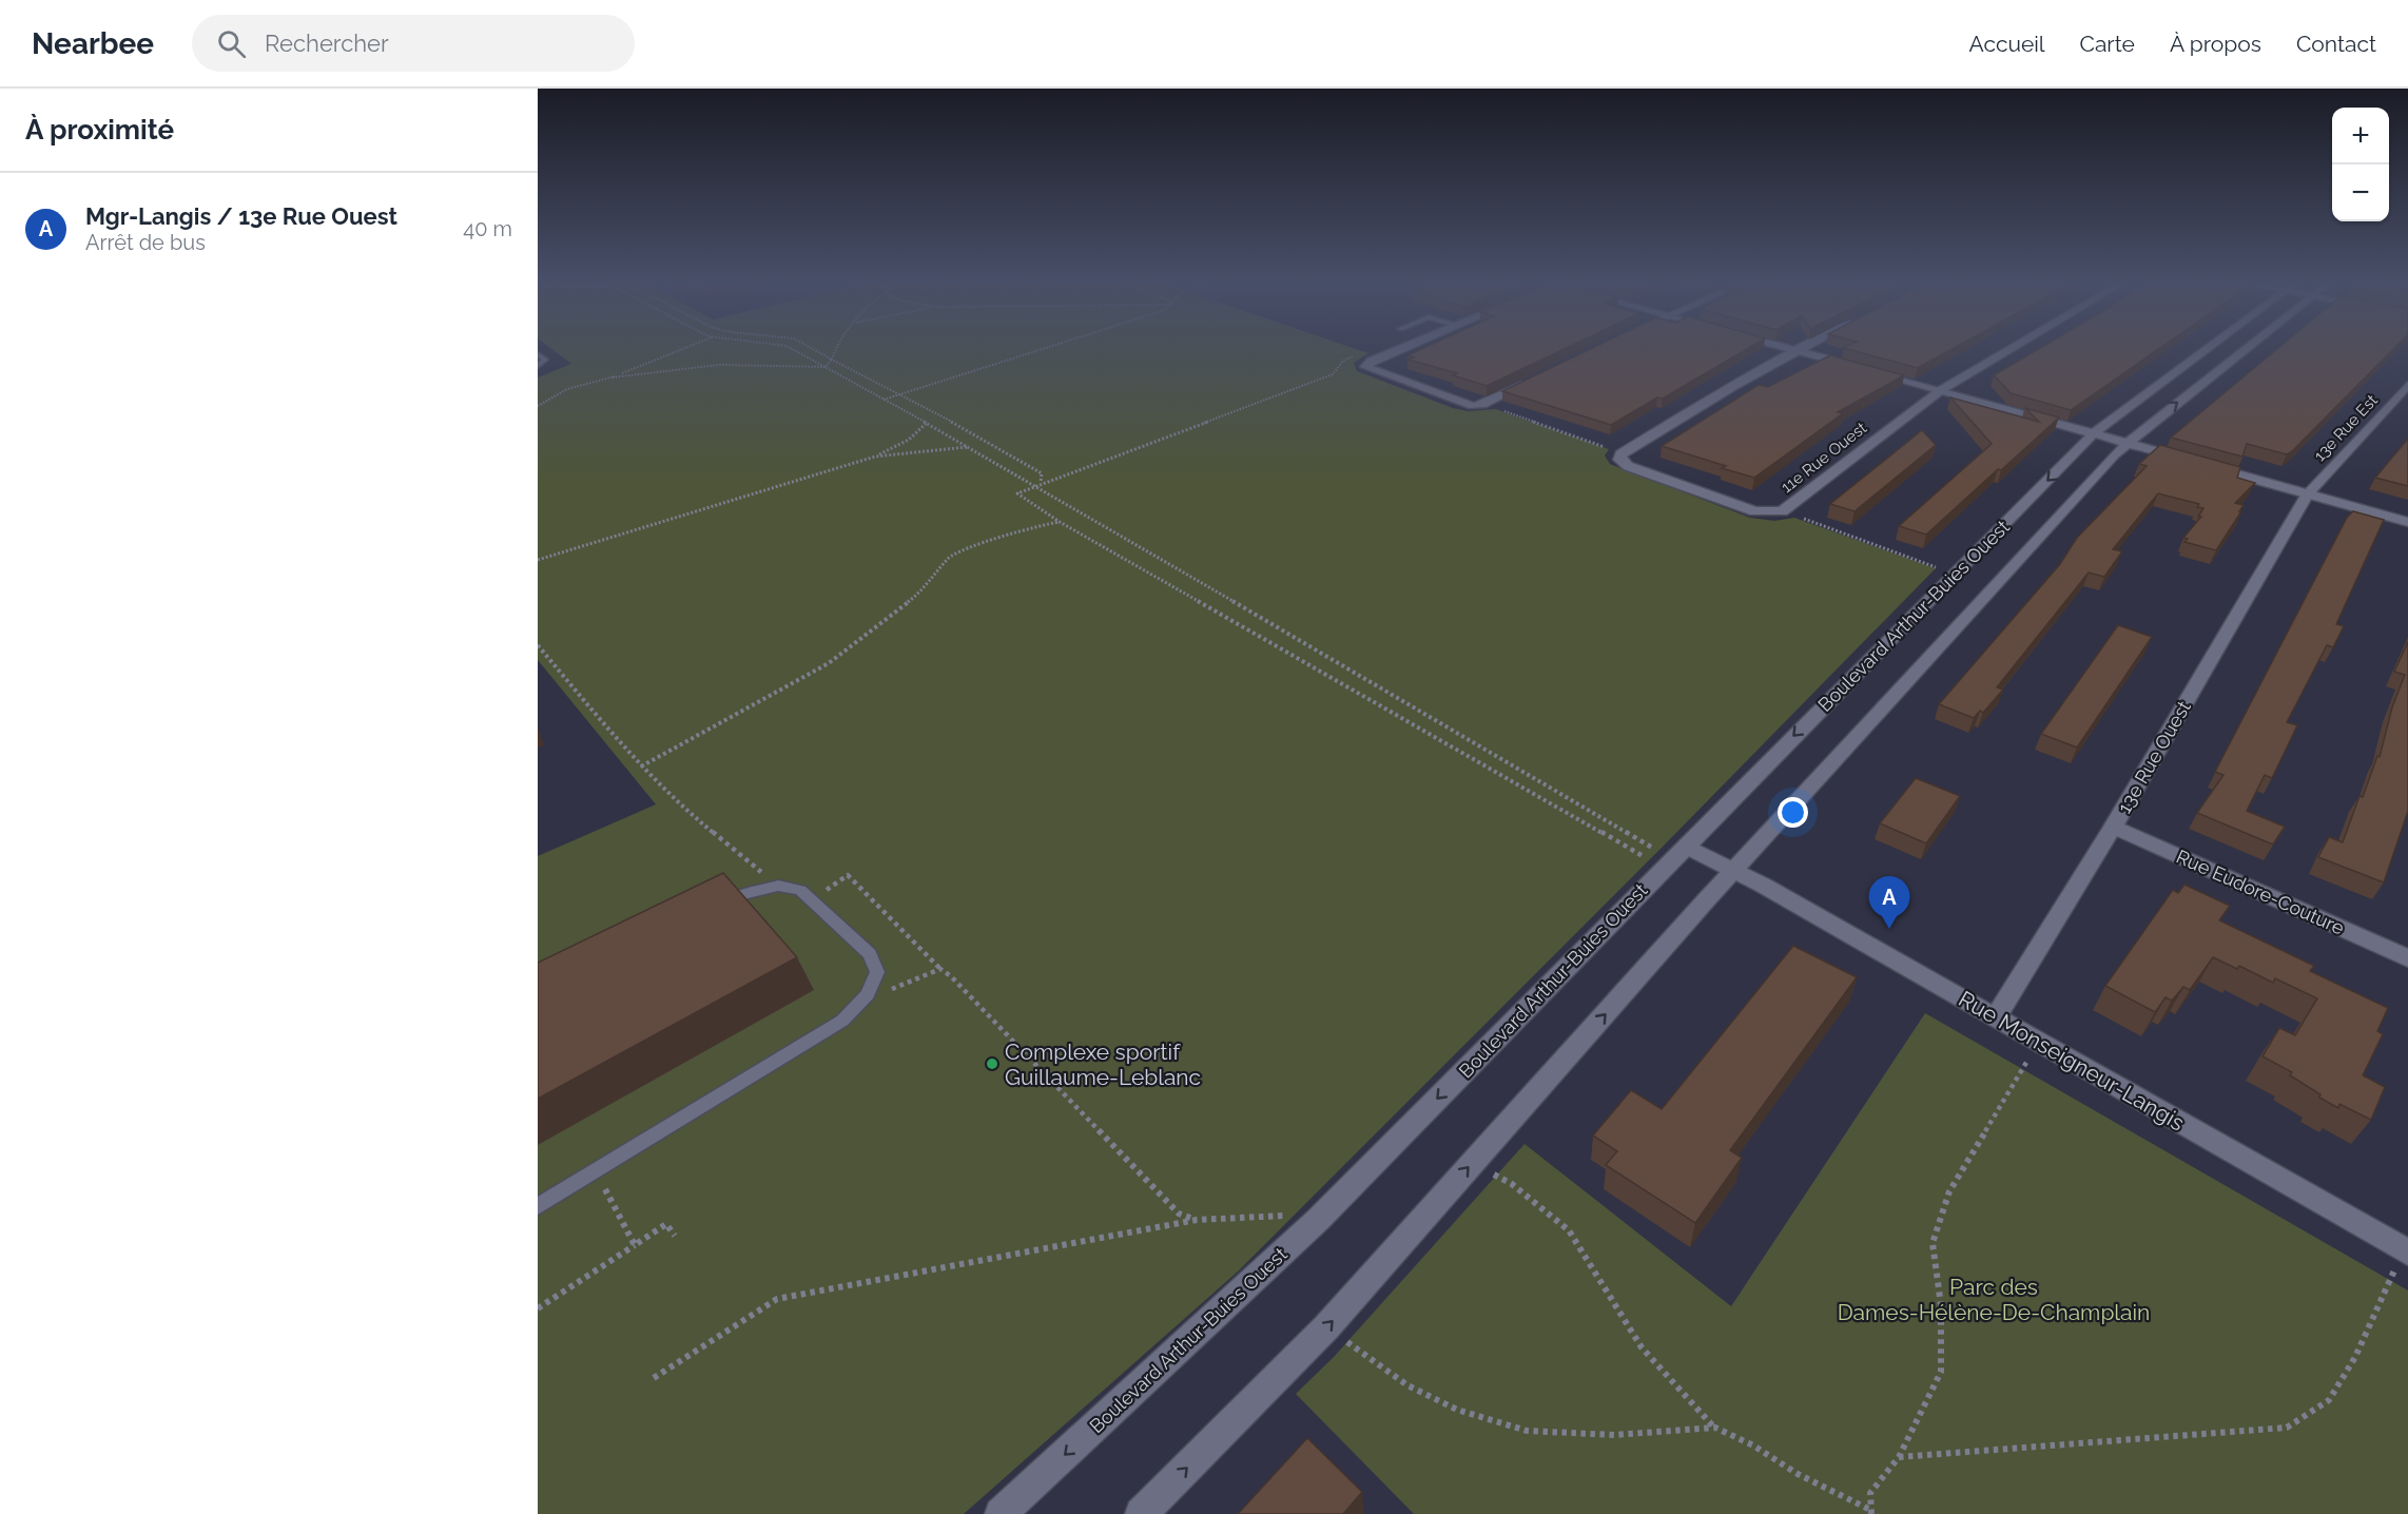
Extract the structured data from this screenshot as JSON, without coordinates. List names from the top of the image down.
{
  "streets": {
    "street": [
      "13e Rue Est",
      "11e Rue Ouest",
      "Boulevard Arthur-Buies Ouest",
      "13e Rue Ouest",
      "Rue Eudore-Couture",
      "Rue Monseigneur-Langis"
    ]
  },
  "crossings": [
    ["13e Rue Est", "13e Rue Ouest"],
    ["Boulevard Arthur-Buies Ouest", "Rue Monseigneur-Langis"],
    ["13e Rue Ouest", "Rue Eudore-Couture"],
    ["13e Rue Ouest", "Rue Monseigneur-Langis"]
  ],
  "parks": ["Parc des Dames-Hélène-De-Champlain"],
  "places": ["Complexe sportif Guillaume-Leblanc"],
  "page": {
    "header": "Nearbee",
    "search": "Rechercher",
    "nav": [
      "Accueil",
      "Carte",
      "À propos",
      "Contact"
    ],
    "heading": "À proximité",
    "map_buttons": ["+", "−"],
    "list": [
      {
        "mark": "A",
        "name": "Mgr-Langis / 13e Rue Ouest",
        "note": "Arrêt de bus",
        "value": "40 m"
      }
    ],
    "pins": "A"
  }
}
